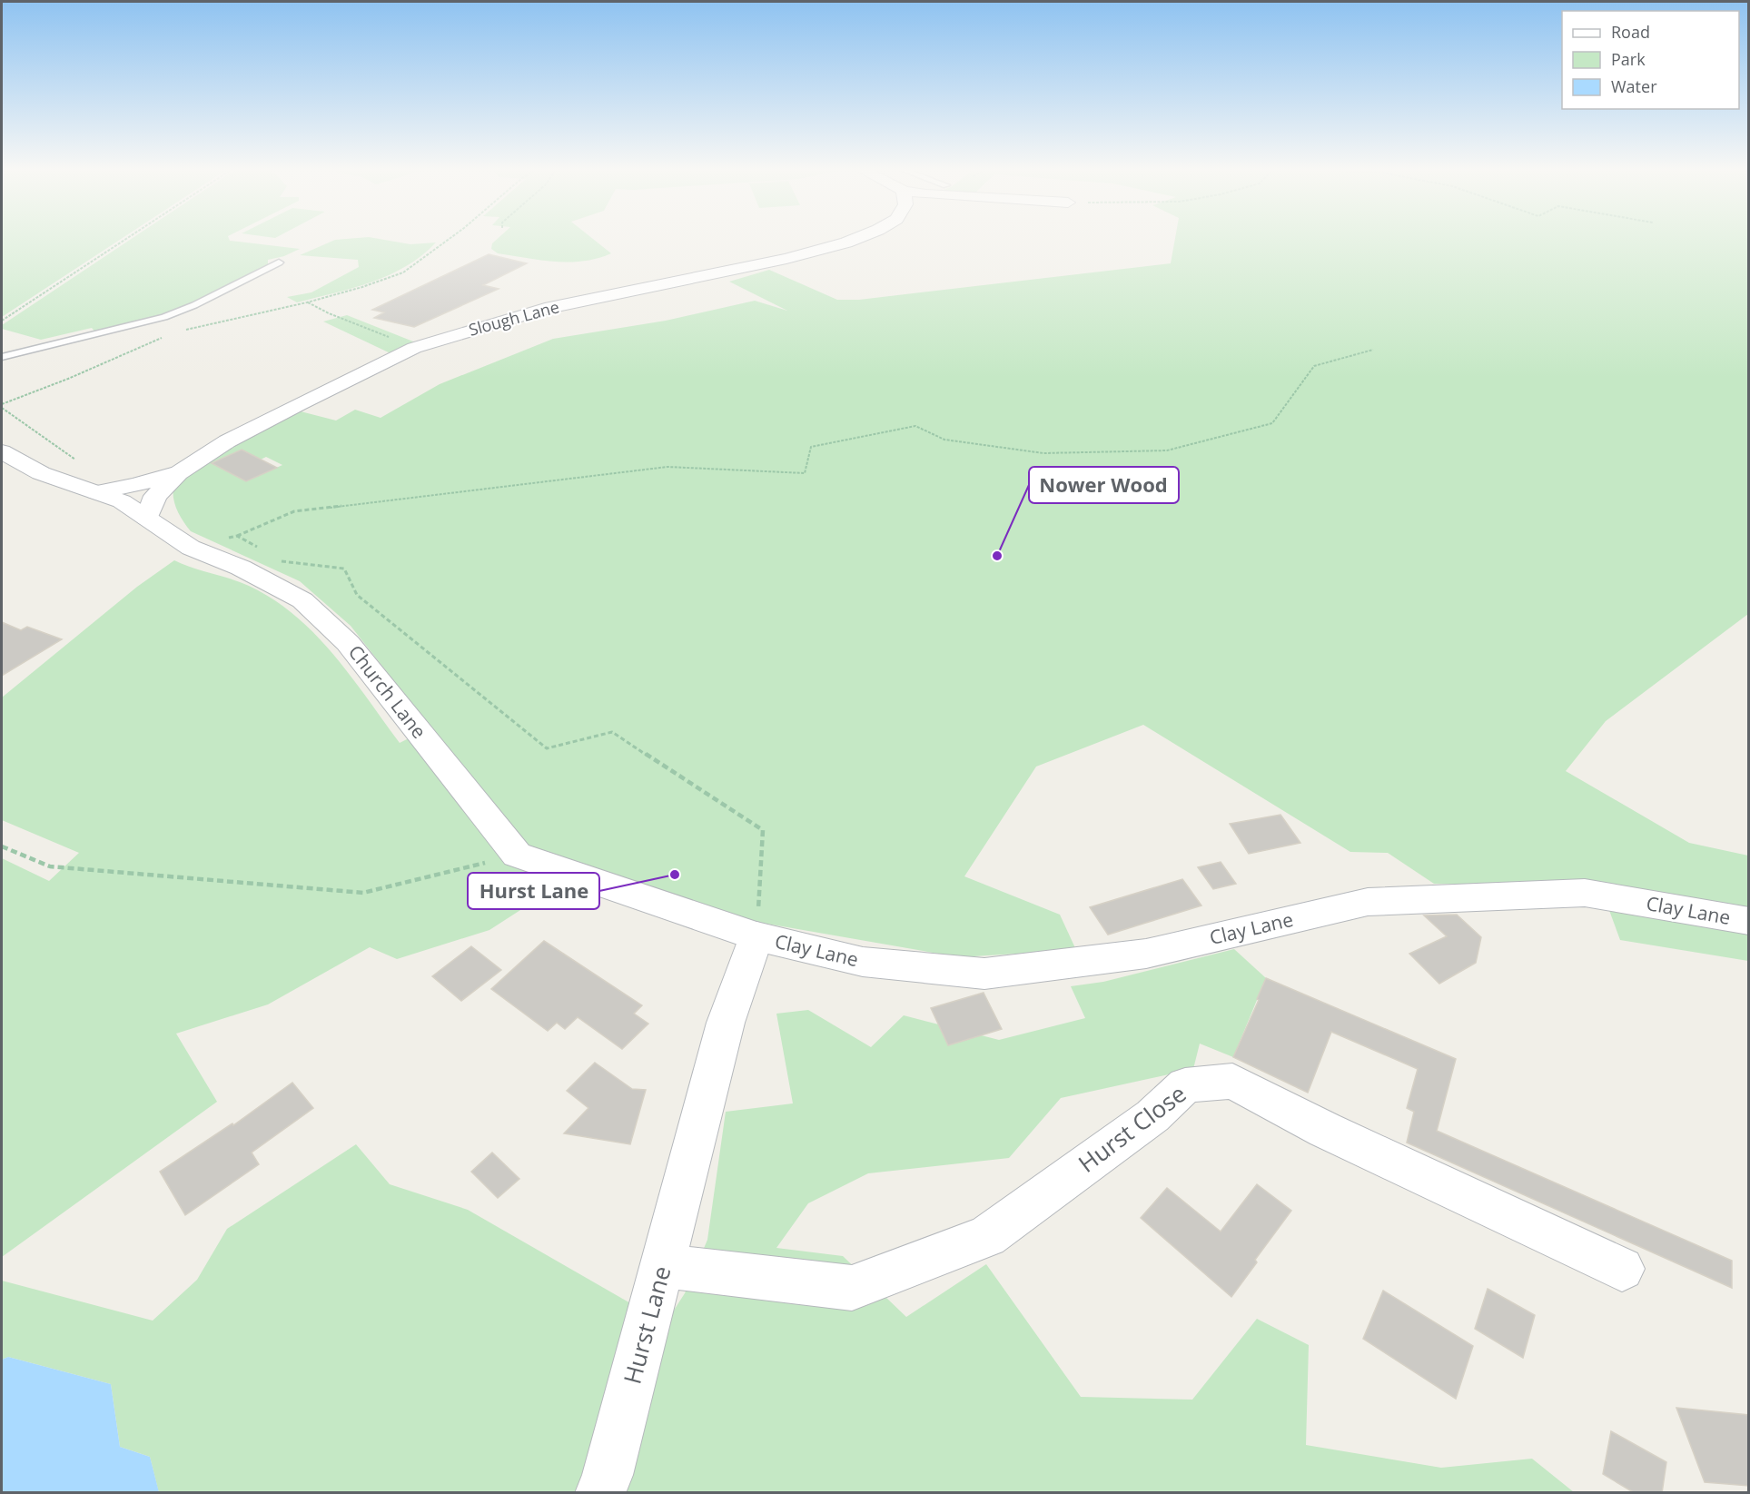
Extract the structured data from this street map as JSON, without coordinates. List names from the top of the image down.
{
  "streets": {
    "street": [
      "Slough Lane",
      "Church Lane",
      "Clay Lane",
      "Hurst Close",
      "Hurst Lane"
    ]
  },
  "crossings": [
    ["Slough Lane", "Church Lane"],
    ["Clay Lane", "Hurst Lane"],
    ["Hurst Close", "Hurst Lane"]
  ],
  "places": ["Nower Wood", "Hurst Lane"],
  "legend": ["Road", "Park", "Water"]
}
